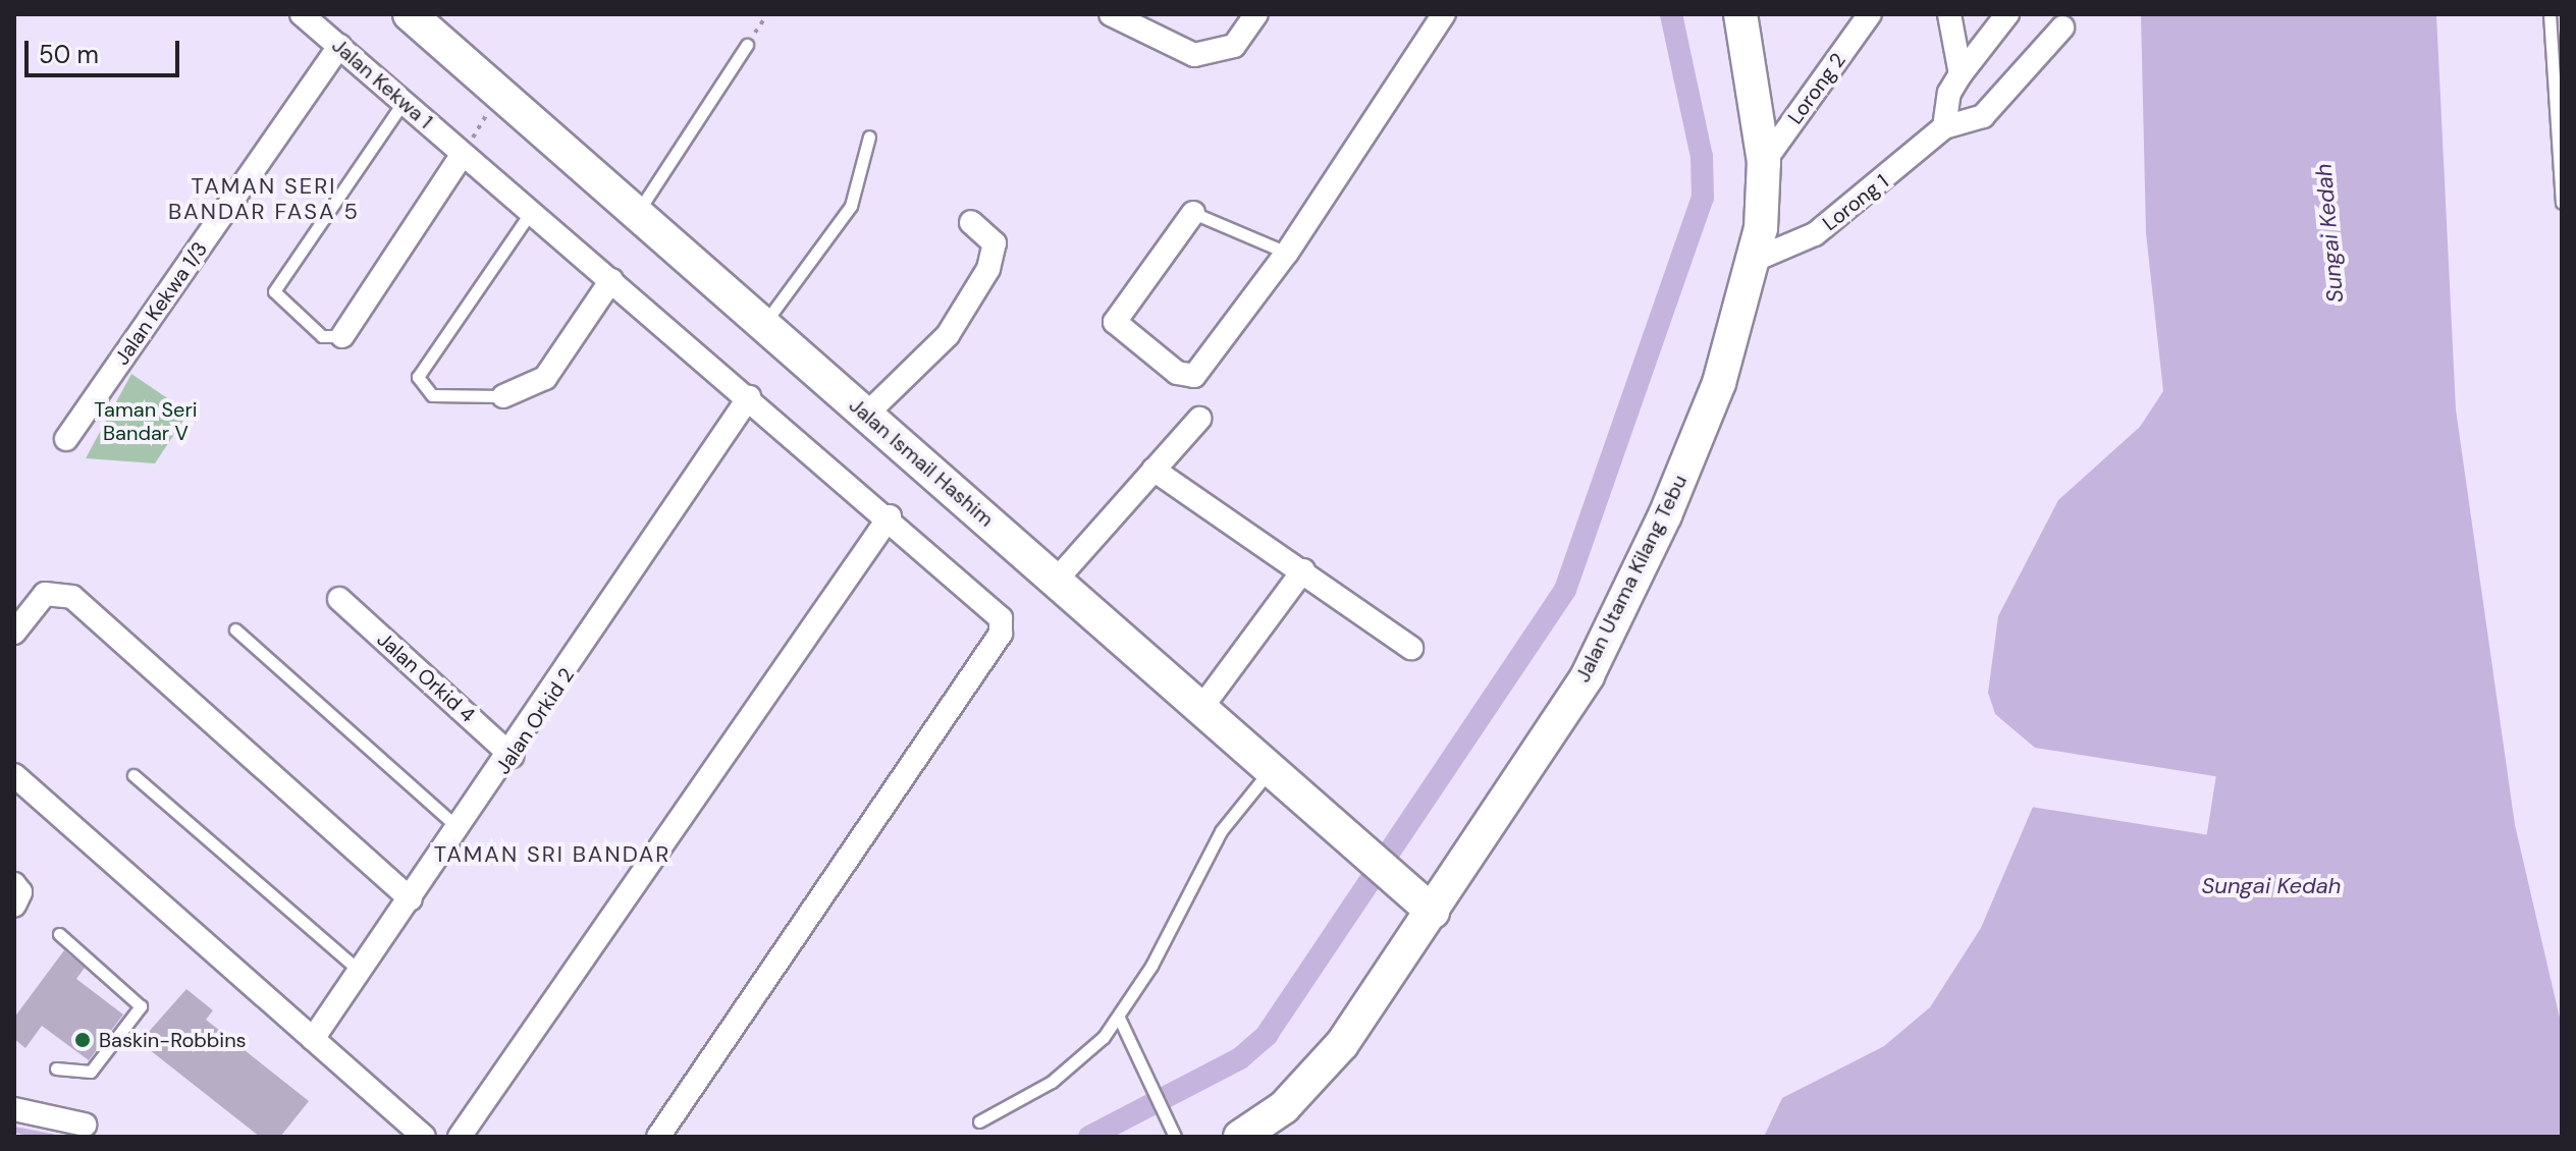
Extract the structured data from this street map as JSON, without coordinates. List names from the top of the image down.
{
  "streets": {
    "street": [
      "Jalan Kekwa 1",
      "Lorong 2",
      "Lorong 1",
      "Jalan Kekwa 1/3",
      "Jalan Ismail Hashim",
      "Jalan Utama Kilang Tebu",
      "Jalan Orkid 4",
      "Jalan Orkid 2"
    ]
  },
  "crossings": [
    ["Jalan Kekwa 1", "Jalan Kekwa 1/3"],
    ["Jalan Kekwa 1", "Jalan Orkid 2"],
    ["Lorong 2", "Jalan Utama Kilang Tebu"],
    ["Lorong 1", "Jalan Utama Kilang Tebu"],
    ["Jalan Ismail Hashim", "Jalan Utama Kilang Tebu"],
    ["Jalan Orkid 4", "Jalan Orkid 2"]
  ],
  "districts": ["TAMAN SERI BANDAR FASA 5", "TAMAN SRI BANDAR"],
  "water": ["Sungai Kedah"],
  "parks": ["Taman Seri Bandar V"],
  "places": ["Baskin-Robbins"],
  "scale_bar": "50 m"
}
